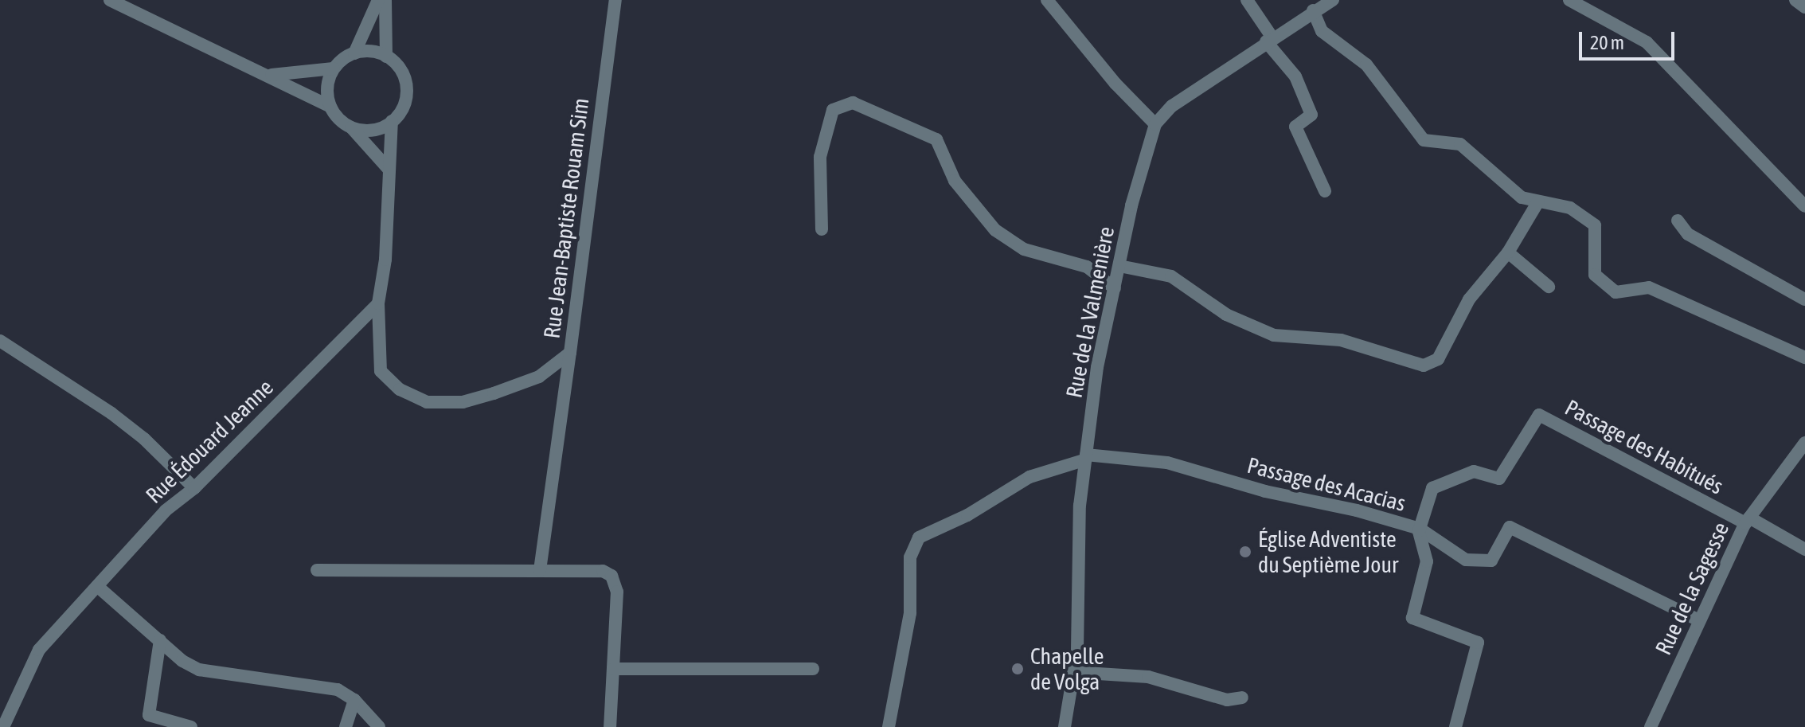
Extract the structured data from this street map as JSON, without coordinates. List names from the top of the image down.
{
  "streets": {
    "street": [
      "Rue Jean-Baptiste Rouam Sim",
      "Rue de la Valmenière",
      "Rue Édouard Jeanne",
      "Passage des Habitués",
      "Passage des Acacias",
      "Rue de la Sagesse"
    ]
  },
  "crossings": [
    ["Rue Jean-Baptiste Rouam Sim", "Rue Édouard Jeanne"],
    ["Rue de la Valmenière", "Passage des Acacias"],
    ["Passage des Habitués", "Passage des Acacias"],
    ["Passage des Habitués", "Rue de la Sagesse"],
    ["Passage des Acacias", "Rue de la Sagesse"]
  ],
  "places": ["Église Adventiste du Septième Jour", "Chapelle de Volga"],
  "scale_bar": "20 m"
}
